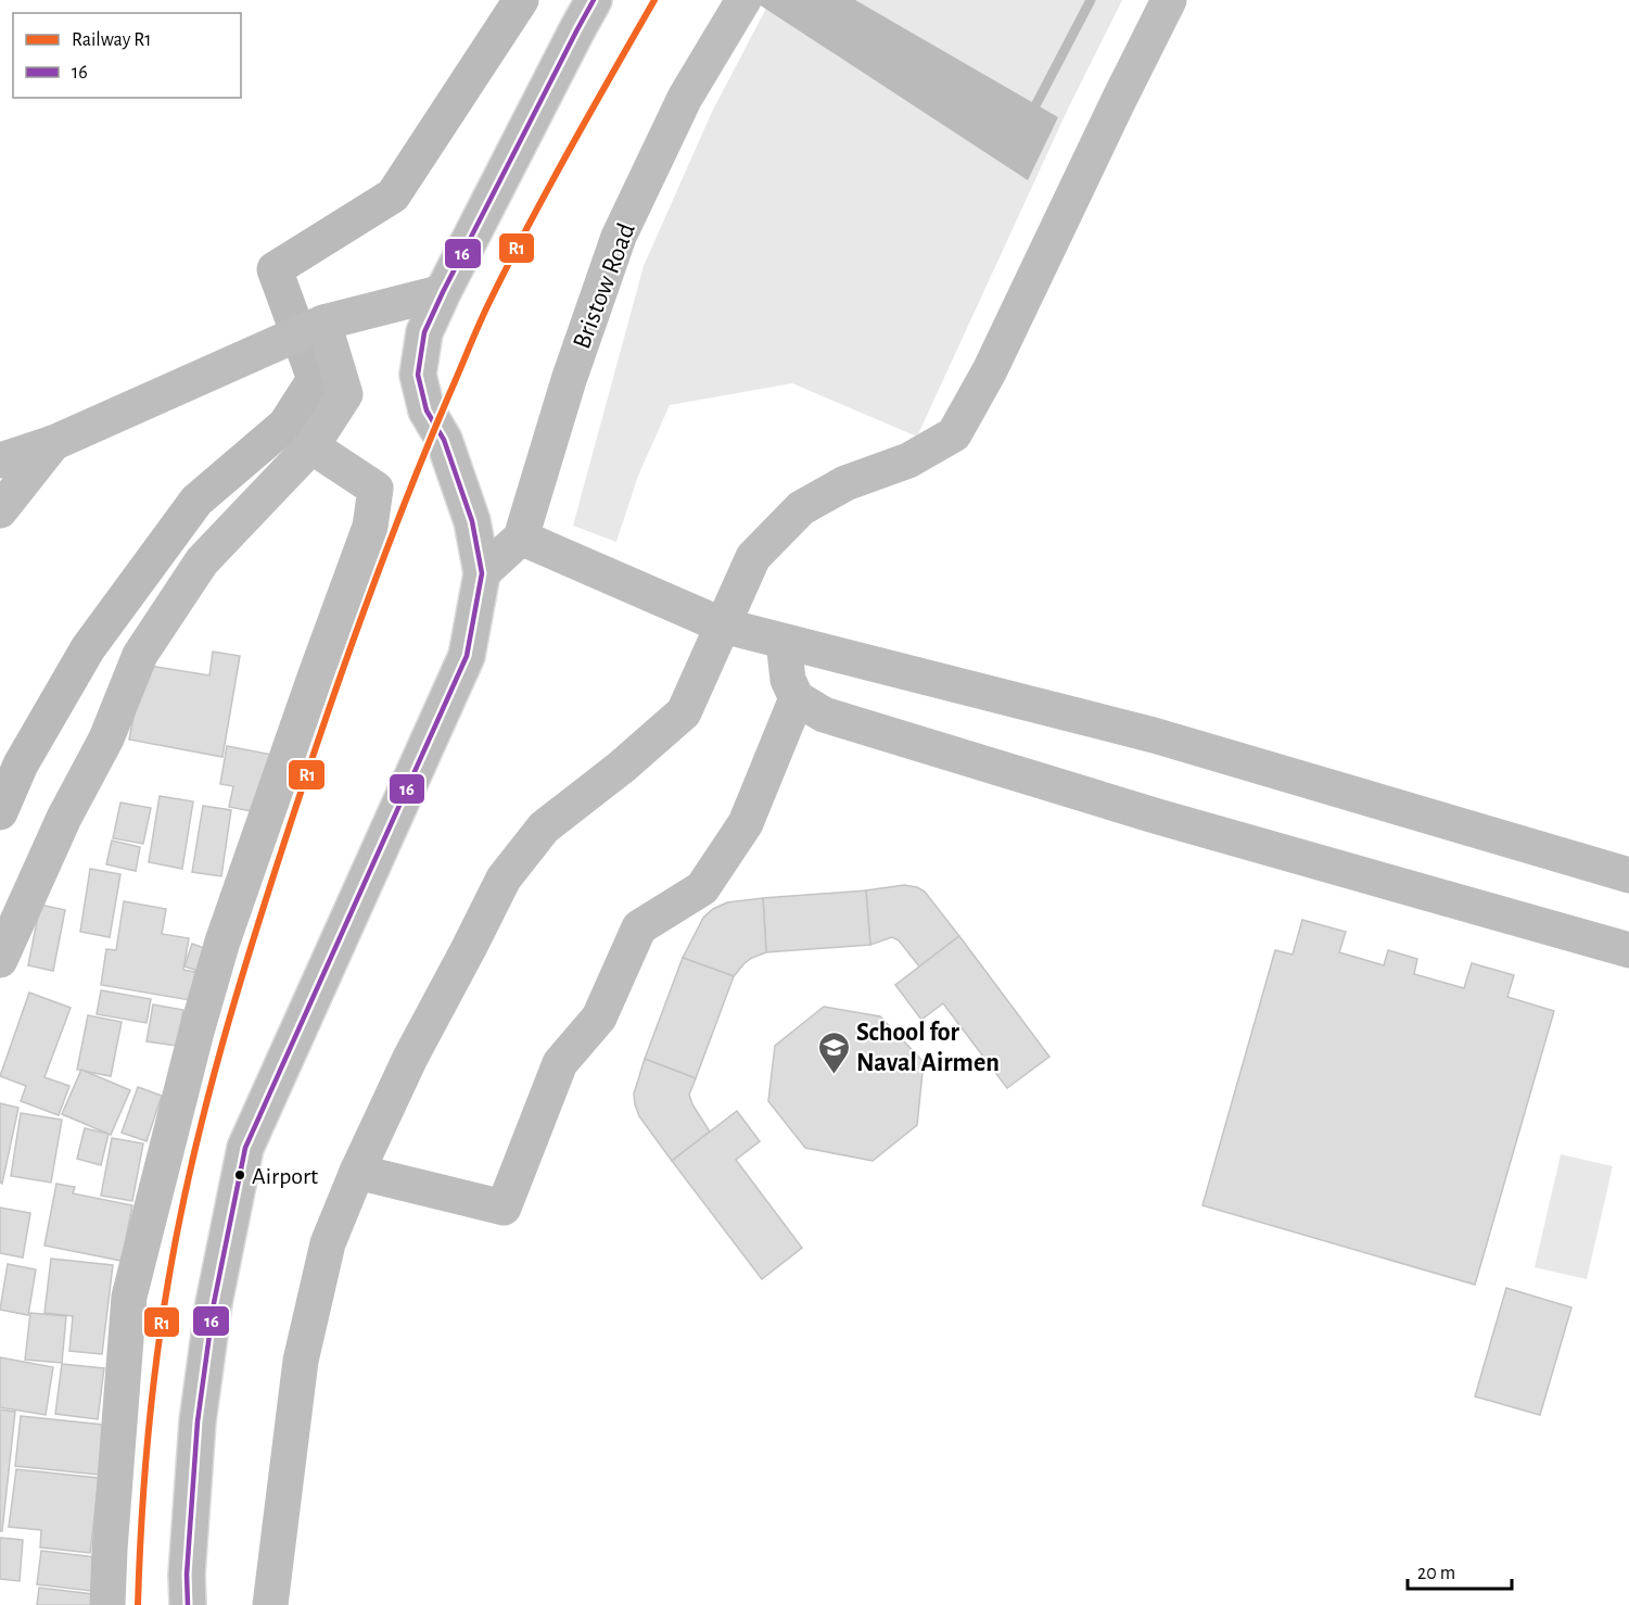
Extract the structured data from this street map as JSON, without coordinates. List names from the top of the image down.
{
  "streets": {
    "street": ["Bristow Road"]
  },
  "places": {
    "school or university": ["School for Naval Airmen"],
    "other": ["Airport"]
  },
  "lines": ["rail line R1", "transit line 16"],
  "legend": ["Railway R1", "16"],
  "scale_bar": "20 m"
}
